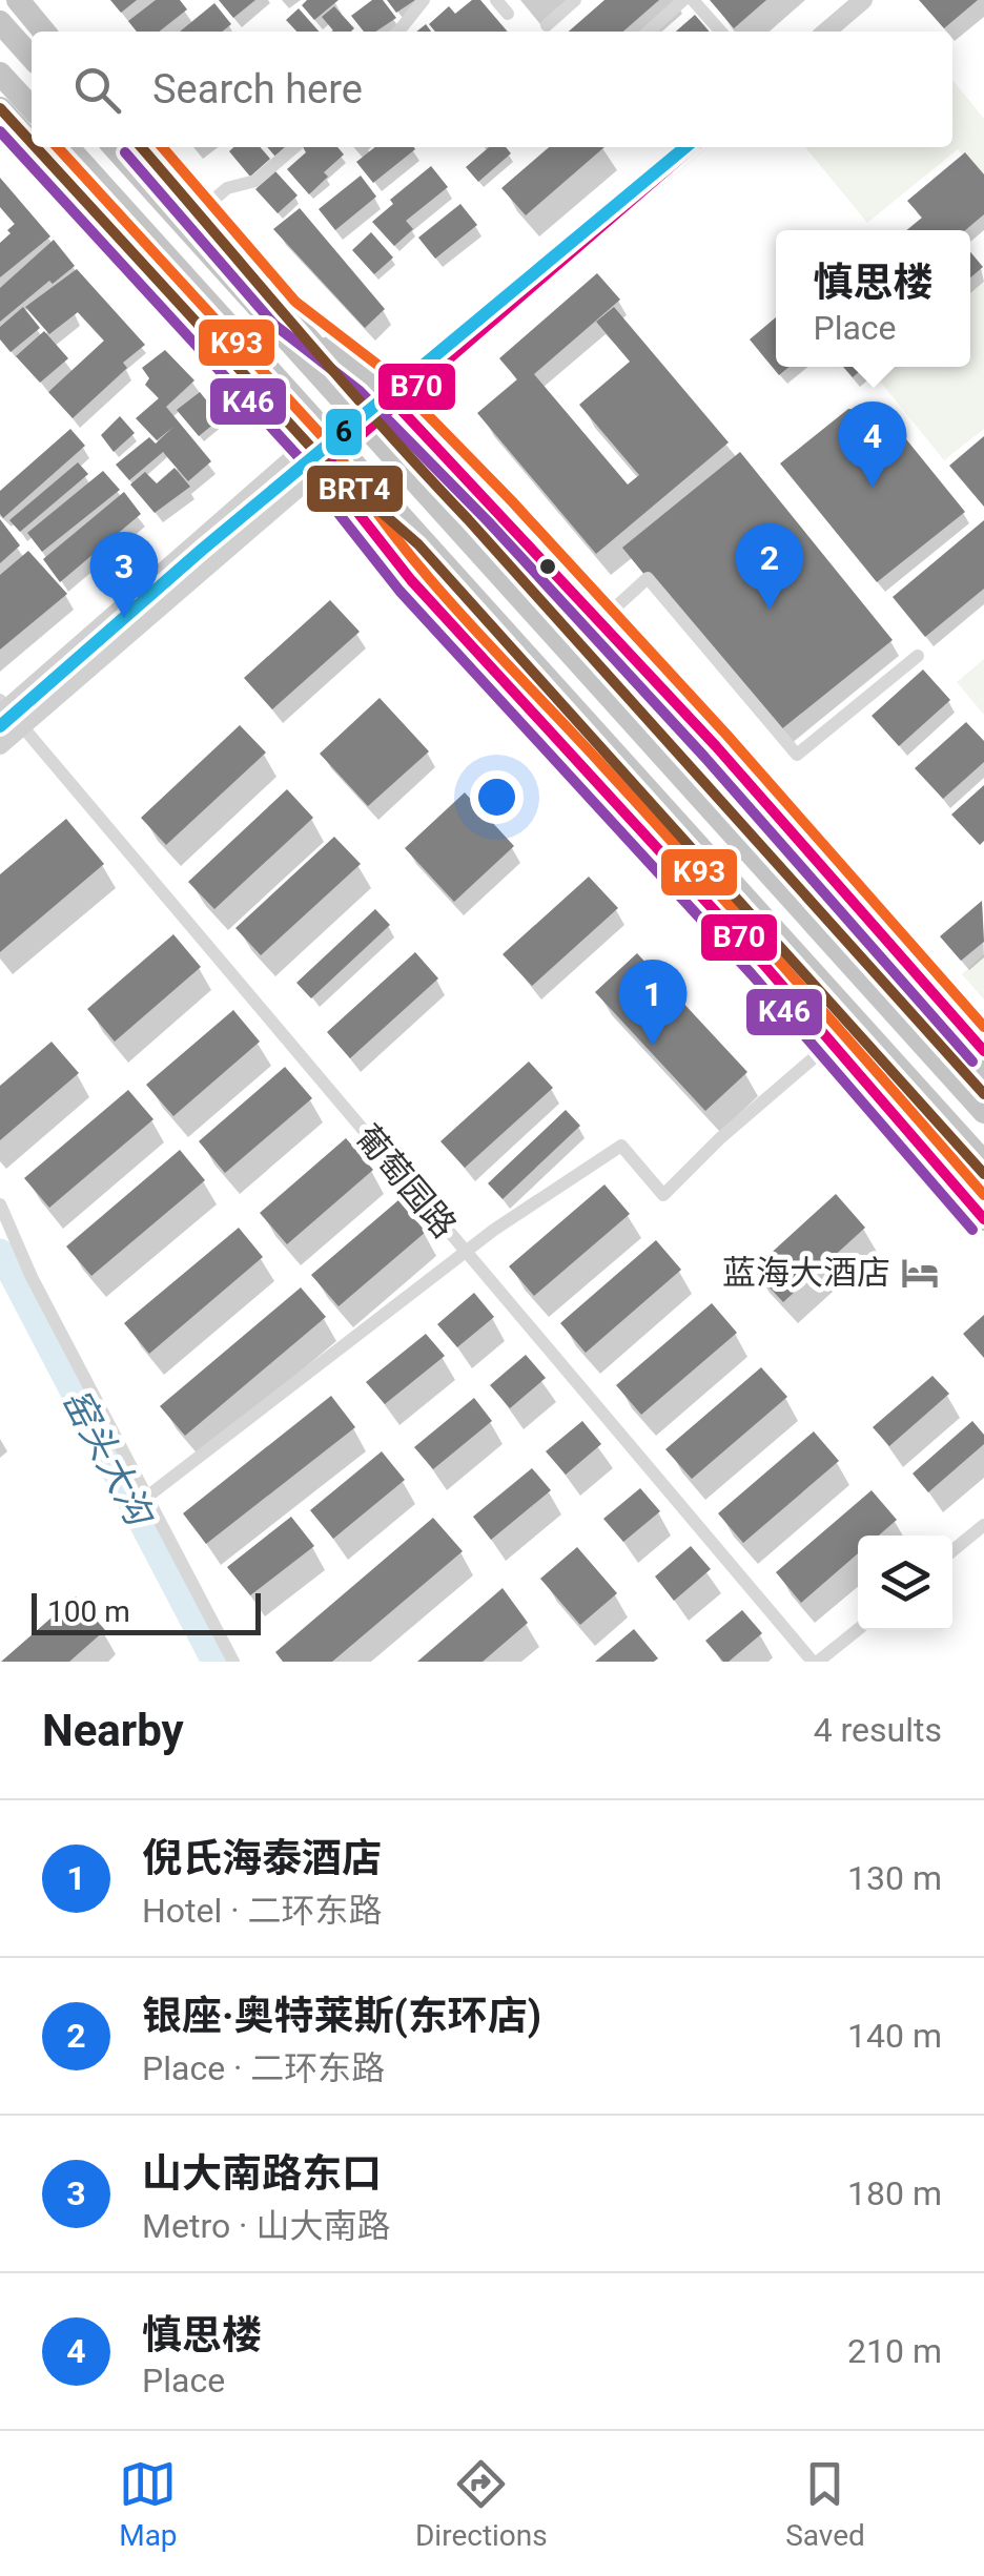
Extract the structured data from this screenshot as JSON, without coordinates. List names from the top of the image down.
{
  "streets": {
    "street": ["葡萄园路"]
  },
  "water": ["窑头大沟"],
  "places": {
    "hotel": ["蓝海大酒店"]
  },
  "lines": [
    "transit line BRT4",
    "transit line K46",
    "transit line 6",
    "transit line B70",
    "transit line K93"
  ],
  "scale_bar": "100 m",
  "page": {
    "search": "Search here",
    "popup": ["慎思楼", "Place"],
    "pins": [
      "4",
      "2",
      "3",
      "1"
    ],
    "scale": "100 m",
    "heading": ["Nearby", "4 results"],
    "list": [
      {
        "mark": "1",
        "name": "倪氏海泰酒店",
        "note": "Hotel · 二环东路",
        "value": "130 m"
      },
      {
        "mark": "2",
        "name": "银座·奥特莱斯(东环店)",
        "note": "Place · 二环东路",
        "value": "140 m"
      },
      {
        "mark": "3",
        "name": "山大南路东口",
        "note": "Metro · 山大南路",
        "value": "180 m"
      },
      {
        "mark": "4",
        "name": "慎思楼",
        "note": "Place",
        "value": "210 m"
      }
    ],
    "nav": ["Map", "Directions", "Saved"]
  }
}
